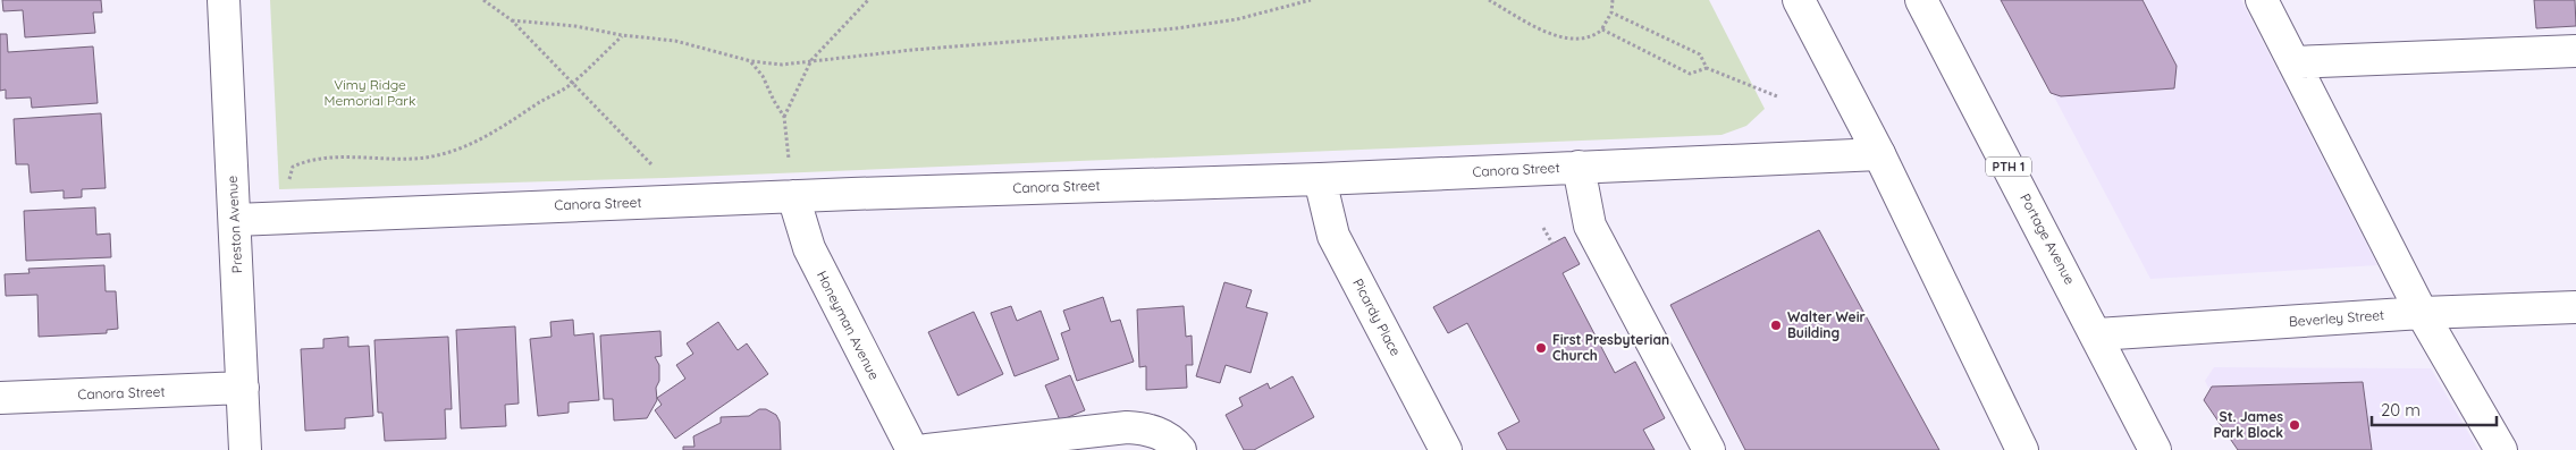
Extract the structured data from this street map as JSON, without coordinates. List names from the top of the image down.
{
  "streets": {
    "main road": [
      "PTH 1",
      "Canora Street",
      "Preston Avenue",
      "Portage Avenue",
      "Picardy Place",
      "Beverley Street",
      "Honeyman Avenue"
    ]
  },
  "crossings": [
    ["Canora Street", "Preston Avenue"],
    ["Canora Street", "Picardy Place"],
    ["Canora Street", "Honeyman Avenue"],
    ["Portage Avenue", "Beverley Street"]
  ],
  "parks": ["Vimy Ridge Memorial Park"],
  "places": ["Walter Weir Building", "First Presbyterian Church", "St. James Park Block"],
  "scale_bar": "20 m"
}
